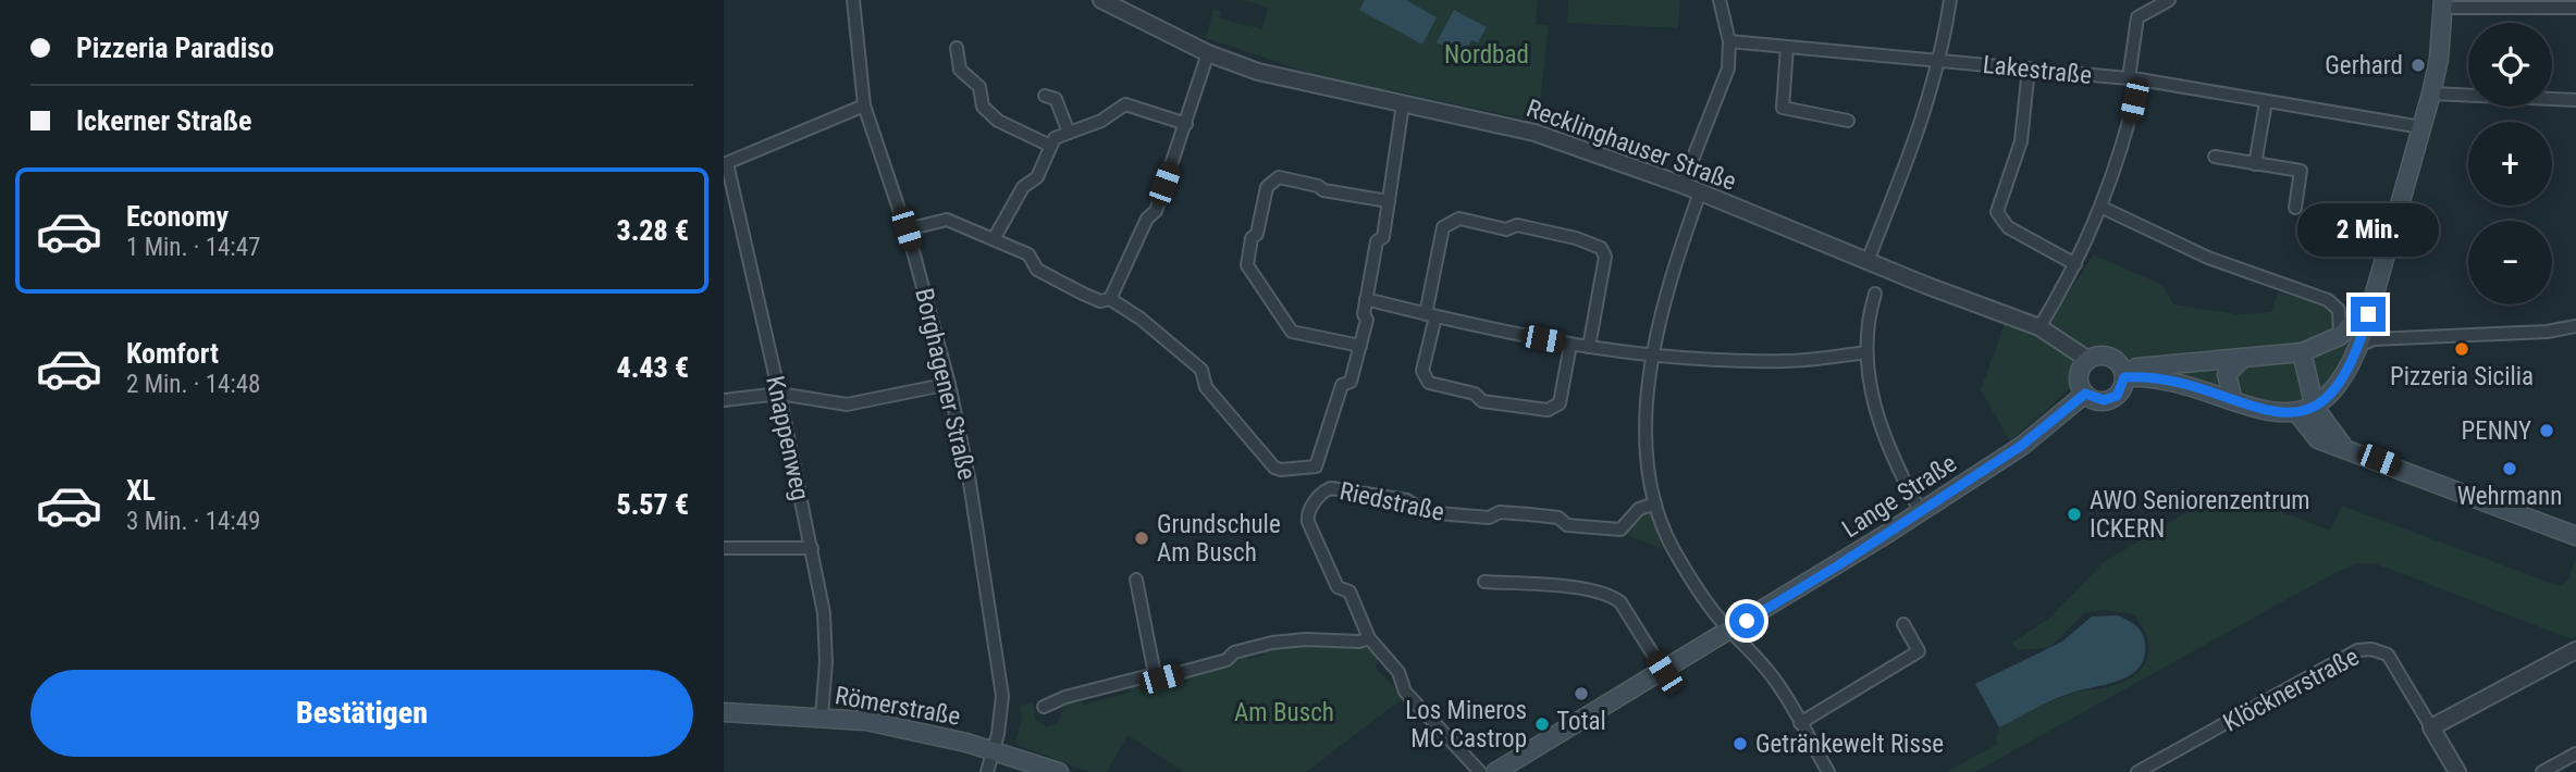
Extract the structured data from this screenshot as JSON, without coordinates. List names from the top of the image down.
{
  "streets": {
    "main road": ["Recklinghauser Straße", "Lange Straße", "Römerstraße"],
    "street": [
      "Lakestraße",
      "Borghagener Straße",
      "Knappenweg",
      "Riedstraße",
      "Klöcknerstraße"
    ]
  },
  "crossings": [
    ["Recklinghauser Straße", "Lange Straße"],
    ["Borghagener Straße", "Römerstraße"],
    ["Knappenweg", "Römerstraße"]
  ],
  "parks": ["Nordbad", "Am Busch"],
  "places": [
    "Gerhard",
    "Pizzeria Sicilia",
    "PENNY",
    "Wehrmann",
    "AWO Seniorenzentrum ICKERN",
    "Grundschule Am Busch",
    "Total",
    "Los Mineros MC Castrop",
    "Getränkewelt Risse"
  ],
  "page": {
    "banner": ["Pizzeria Paradiso", "Ickerner Straße"],
    "map_buttons": ["+", "−"],
    "list": [
      {
        "name": "Economy",
        "note": "1 Min. · 14:47",
        "value": "3.28 €"
      },
      {
        "name": "Komfort",
        "note": "2 Min. · 14:48",
        "value": "4.43 €"
      },
      {
        "name": "XL",
        "note": "3 Min. · 14:49",
        "value": "5.57 €"
      }
    ],
    "bubble": "2 Min.",
    "buttons": "Bestätigen"
  }
}
